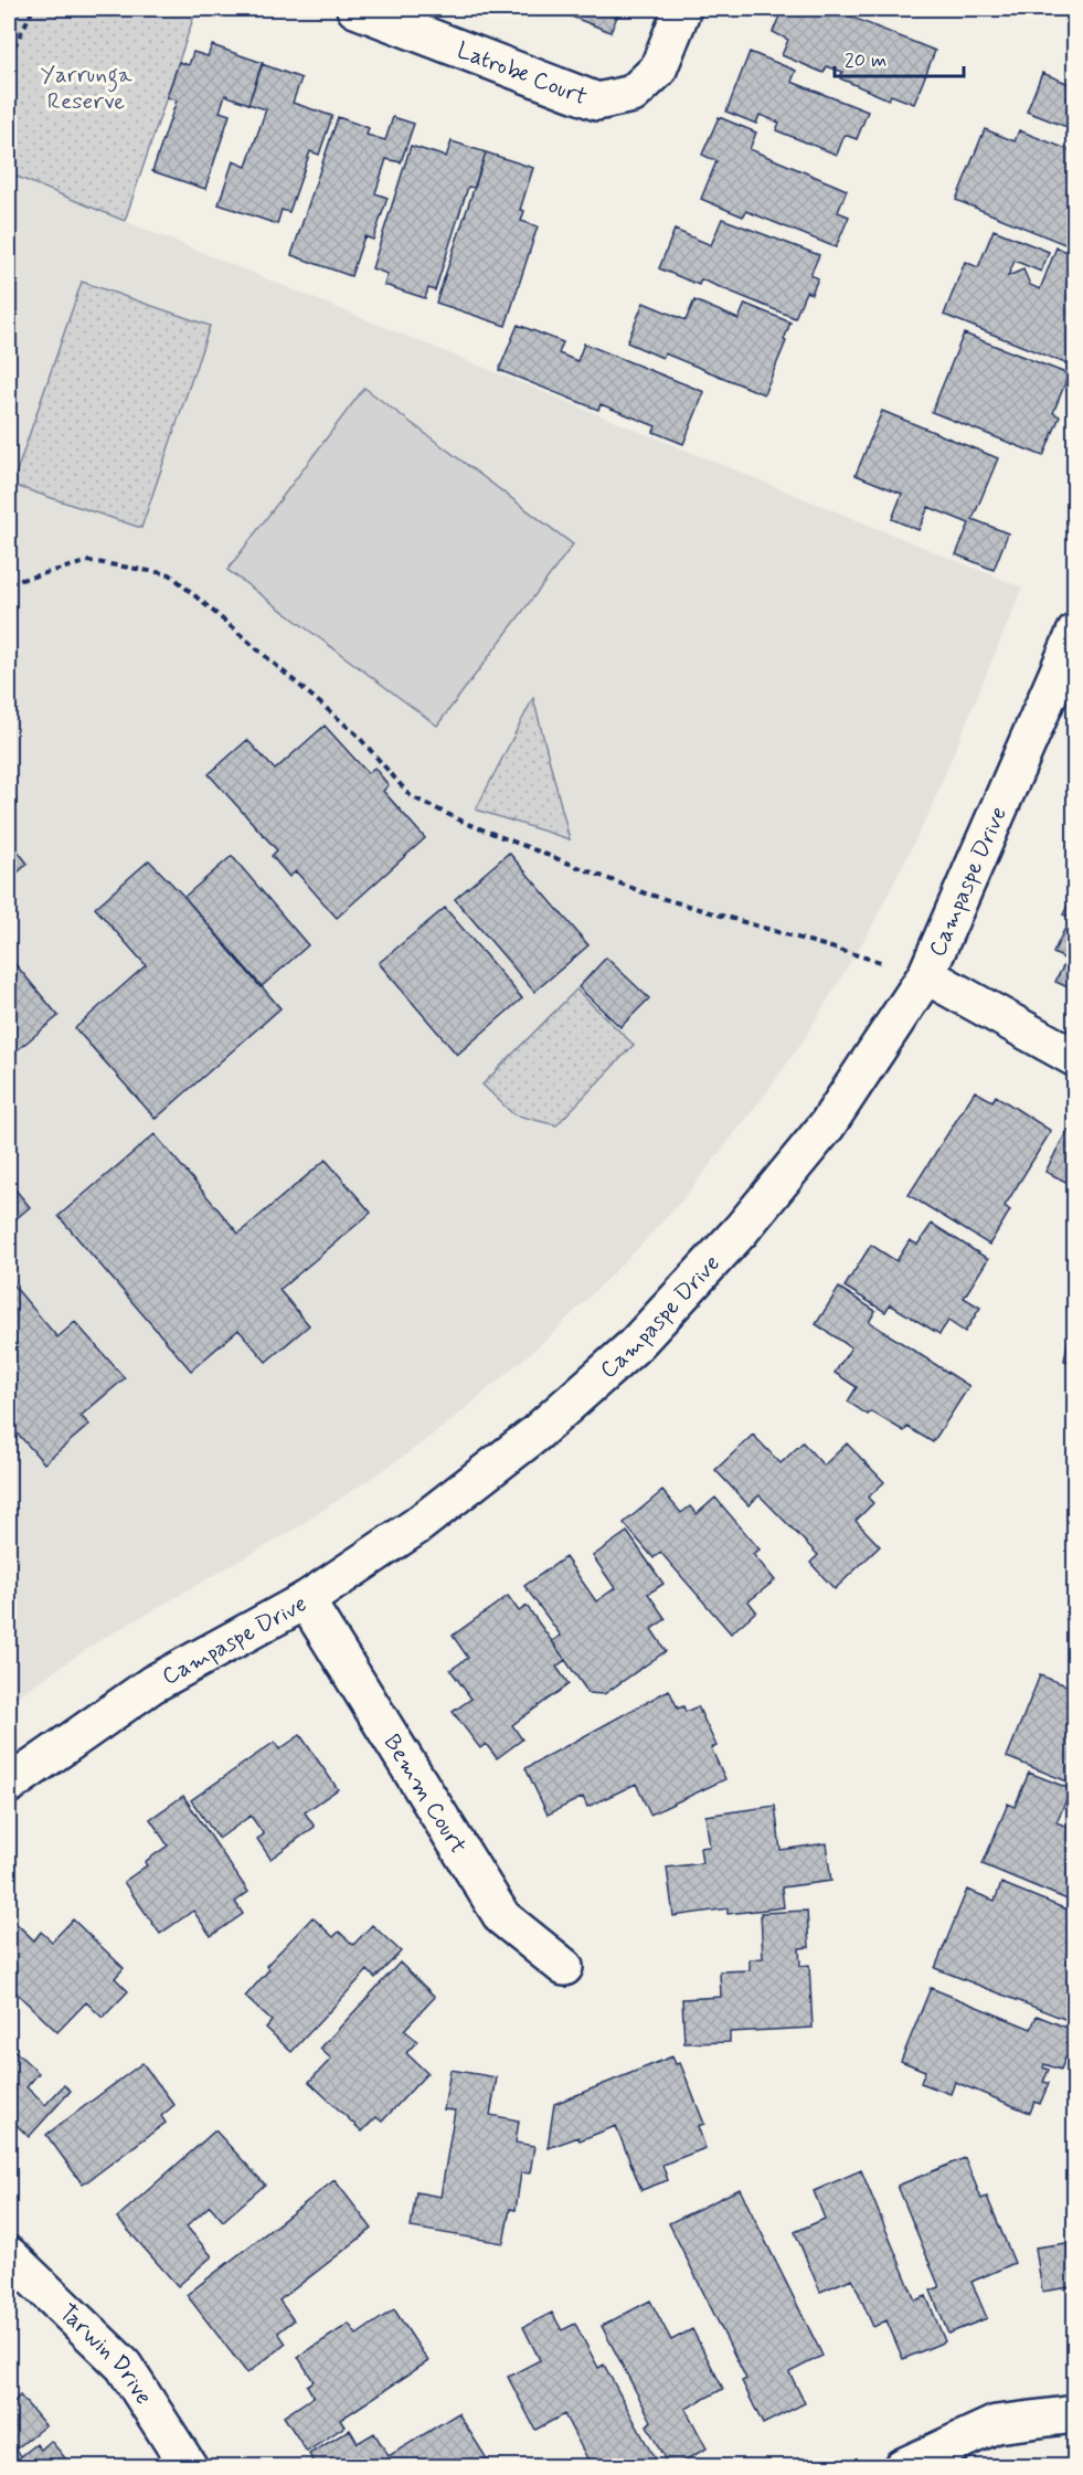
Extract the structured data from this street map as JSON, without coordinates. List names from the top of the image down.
{
  "streets": {
    "street": [
      "Latrobe Court",
      "Campaspe Drive",
      "Bemm Court",
      "Tarwin Drive"
    ]
  },
  "crossings": [
    ["Campaspe Drive", "Bemm Court"]
  ],
  "parks": ["Yarrunga Reserve"],
  "scale_bar": "20 m"
}
